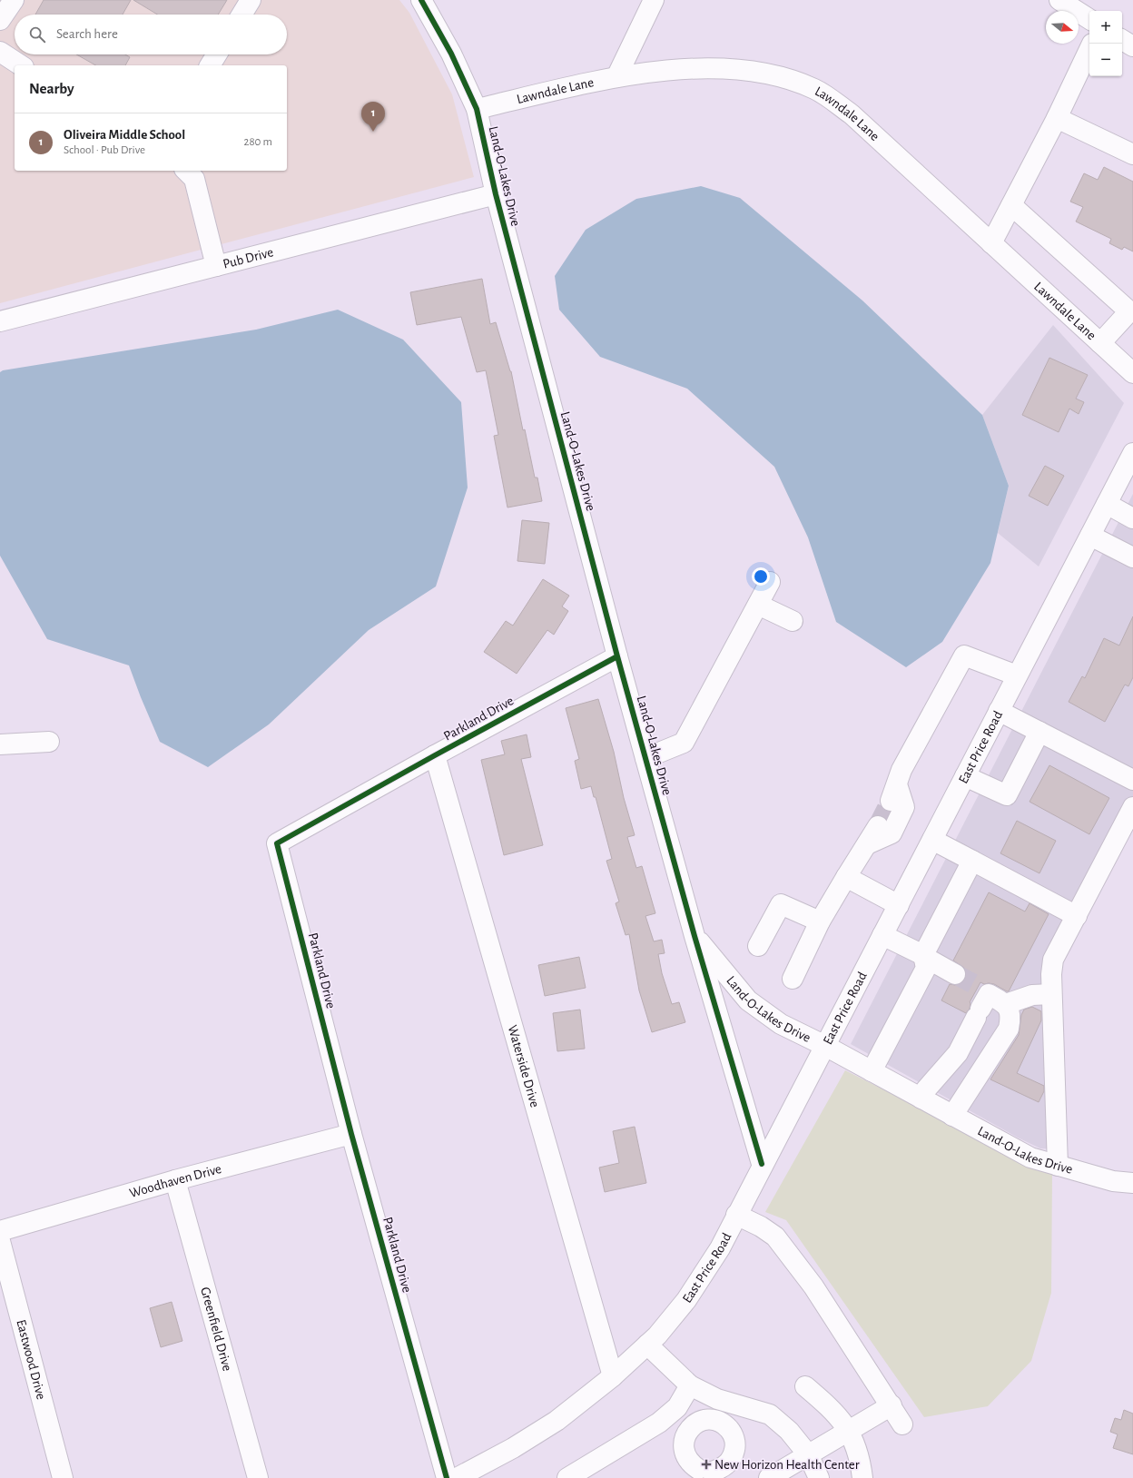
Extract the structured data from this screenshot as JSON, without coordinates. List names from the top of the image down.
{
  "streets": {
    "street": [
      "Lawndale Lane",
      "Land-O-Lakes Drive",
      "Pub Drive",
      "Parkland Drive",
      "East Price Road",
      "Waterside Drive",
      "Woodhaven Drive",
      "Greenfield Drive",
      "Eastwood Drive"
    ]
  },
  "crossings": [
    ["Lawndale Lane", "Land-O-Lakes Drive"],
    ["Land-O-Lakes Drive", "Pub Drive"],
    ["Land-O-Lakes Drive", "Parkland Drive"],
    ["Land-O-Lakes Drive", "East Price Road"],
    ["Parkland Drive", "Waterside Drive"],
    ["Parkland Drive", "Woodhaven Drive"],
    ["East Price Road", "Waterside Drive"],
    ["Woodhaven Drive", "Greenfield Drive"]
  ],
  "places": {
    "health": ["New Horizon Health Center"]
  },
  "north": "right",
  "page": {
    "map_buttons": ["+", "−"],
    "search": "Search here",
    "heading": "Nearby",
    "pins": "1",
    "list": [
      {
        "mark": "1",
        "name": "Oliveira Middle School",
        "note": "School · Pub Drive",
        "value": "280 m"
      }
    ]
  }
}
